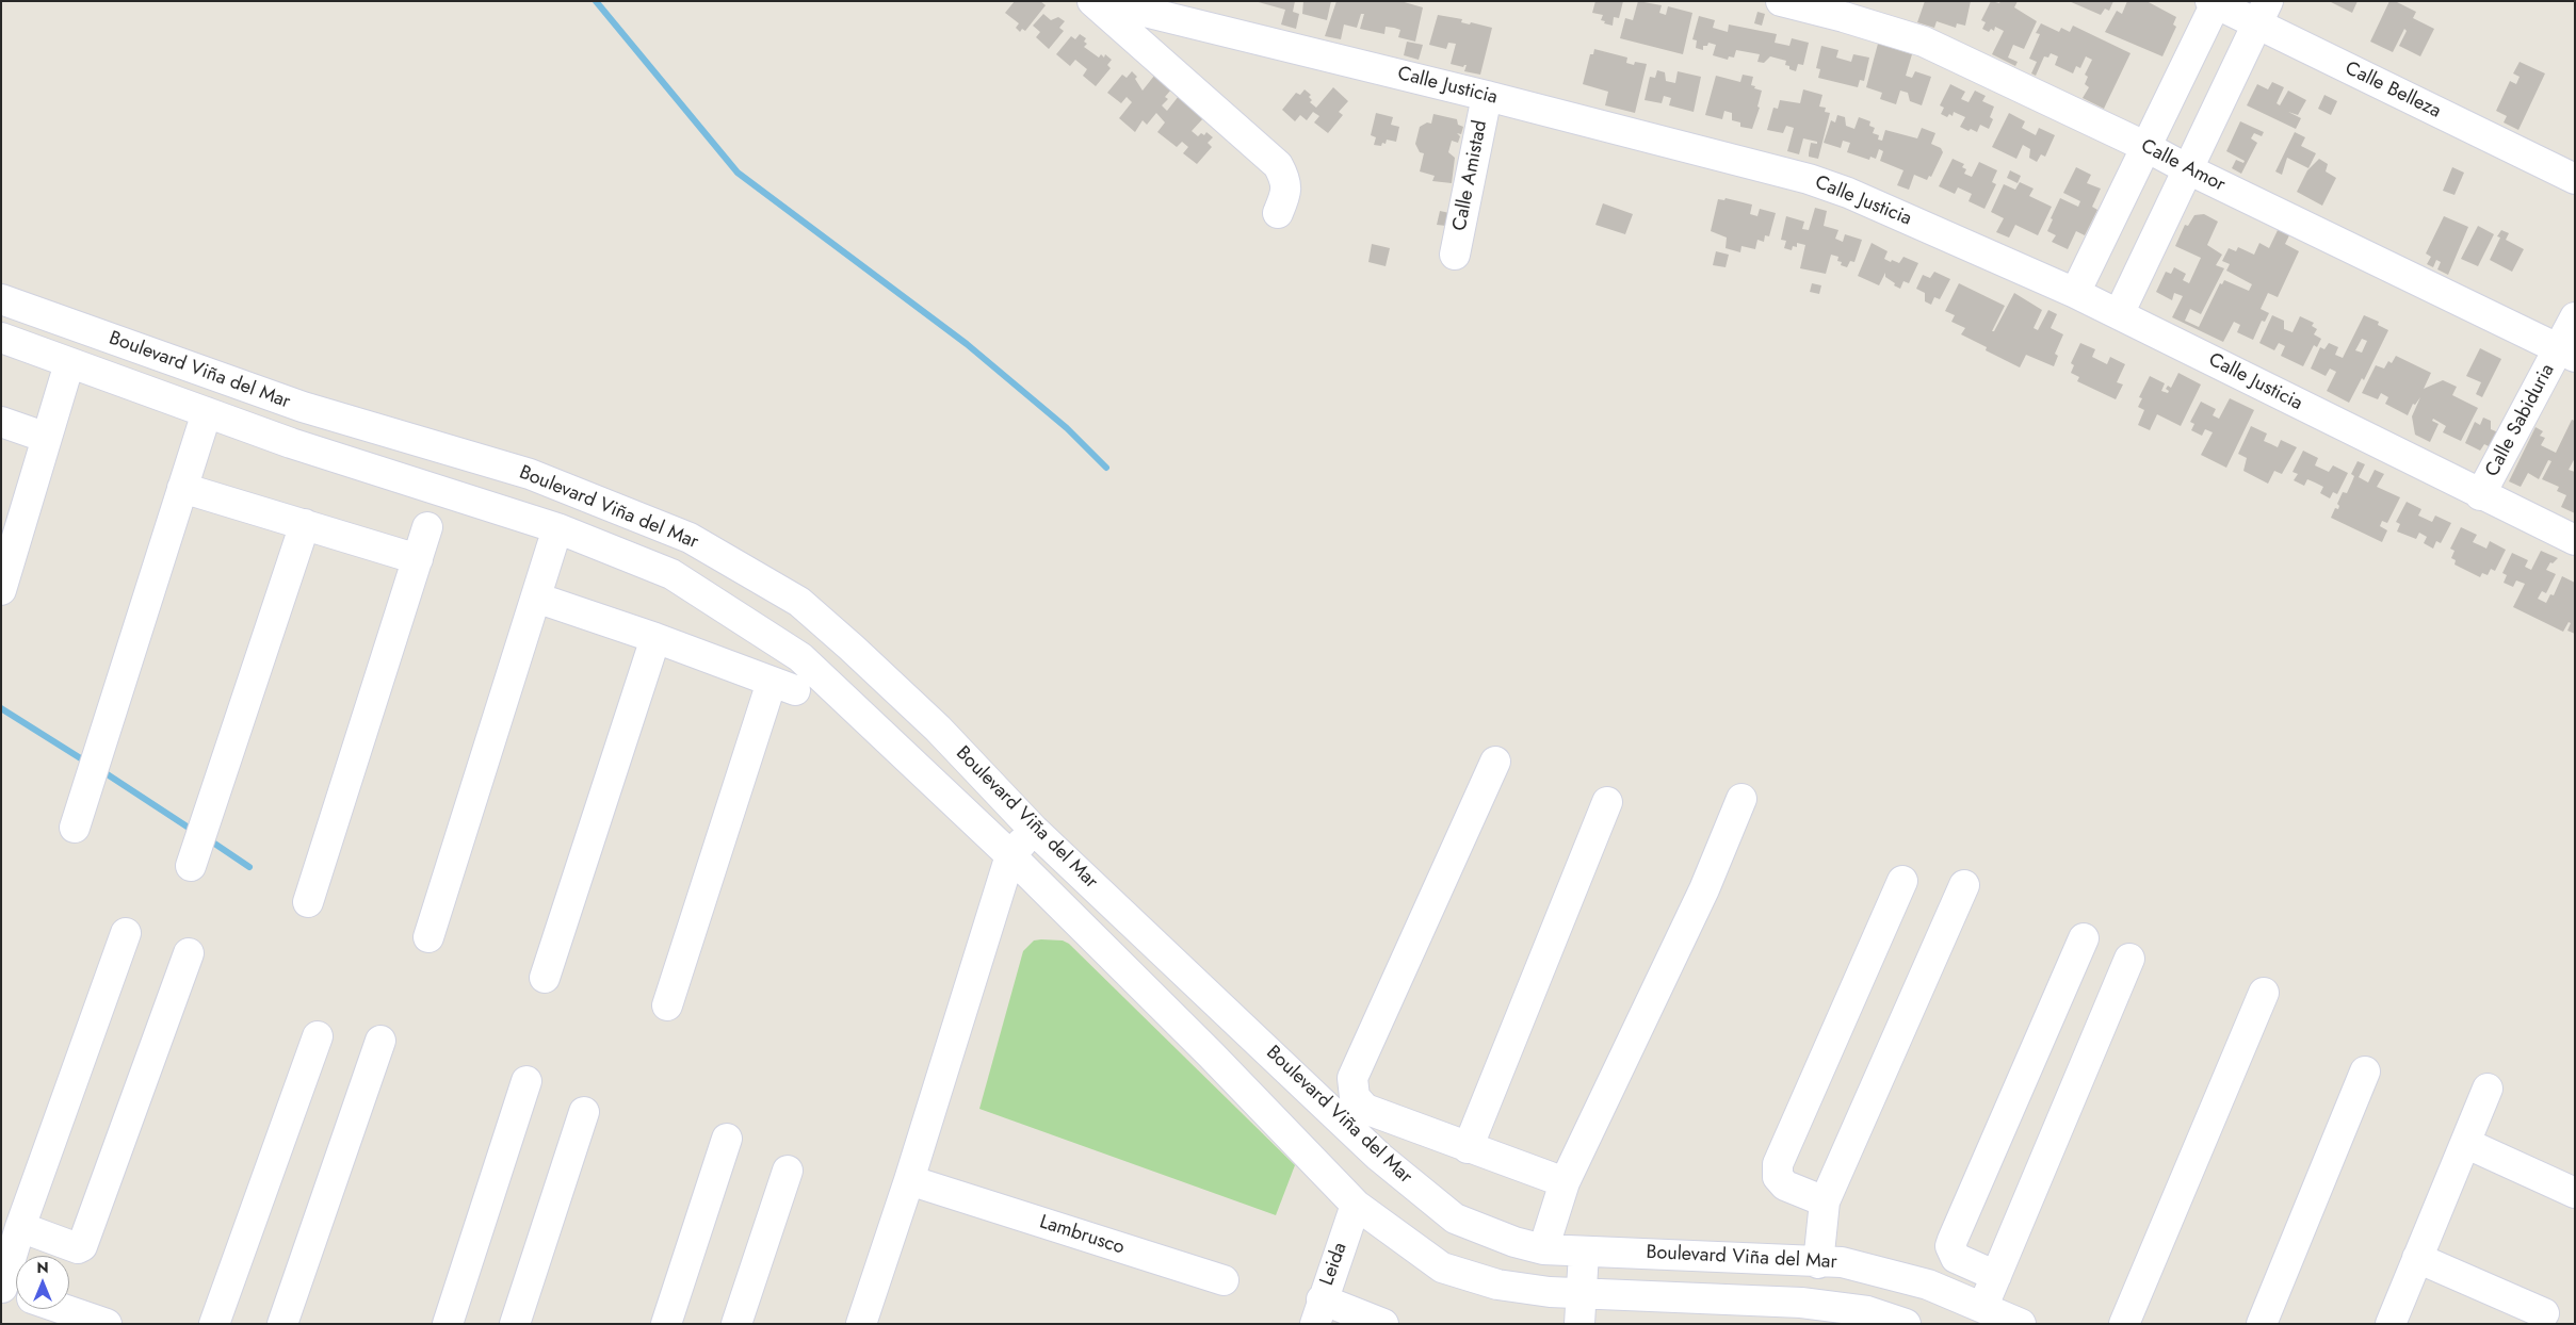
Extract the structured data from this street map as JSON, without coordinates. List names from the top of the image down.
{
  "streets": {
    "street": [
      "Calle Justicia",
      "Calle Belleza",
      "Calle Amor",
      "Calle Amistad",
      "Boulevard Viña del Mar",
      "Calle Sabiduria",
      "Lambrusco",
      "Leida"
    ]
  },
  "crossings": [
    ["Calle Justicia", "Calle Amistad"],
    ["Calle Justicia", "Calle Sabiduria"],
    ["Calle Amor", "Calle Sabiduria"],
    ["Boulevard Viña del Mar", "Leida"]
  ],
  "north": "top"
}
